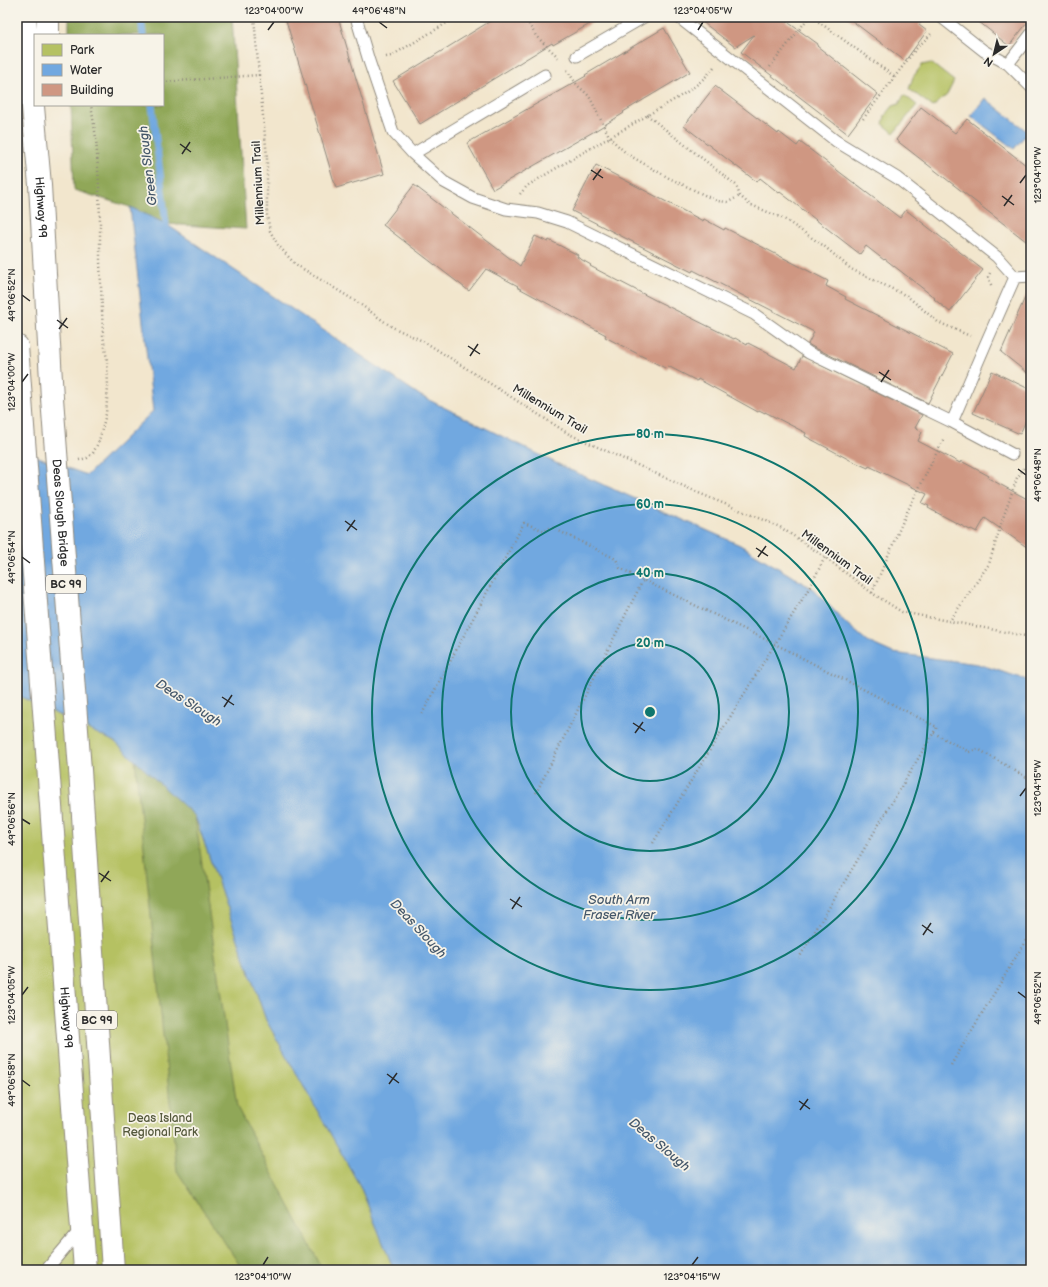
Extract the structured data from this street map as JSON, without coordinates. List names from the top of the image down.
{
  "streets": {
    "highway": ["Highway 99", "Deas Slough Bridge", "BC 99"],
    "path": ["Millennium Trail"]
  },
  "crossings": [
    ["Highway 99", "Deas Slough Bridge"]
  ],
  "water": ["Green Slough", "Deas Slough", "South Arm Fraser River"],
  "parks": ["Deas Island Regional Park"],
  "legend": ["Park", "Water", "Building"],
  "north": "bottom left",
  "coordinates": [
    "123°04'00\"W",
    "49°06'48\"N",
    "123°04'05\"W",
    "123°04'10\"W",
    "49°06'52\"N",
    "49°06'54\"N",
    "123°04'15\"W",
    "49°06'56\"N",
    "49°06'58\"N"
  ],
  "rings": [
    "80 m",
    "60 m",
    "40 m",
    "20 m"
  ]
}
